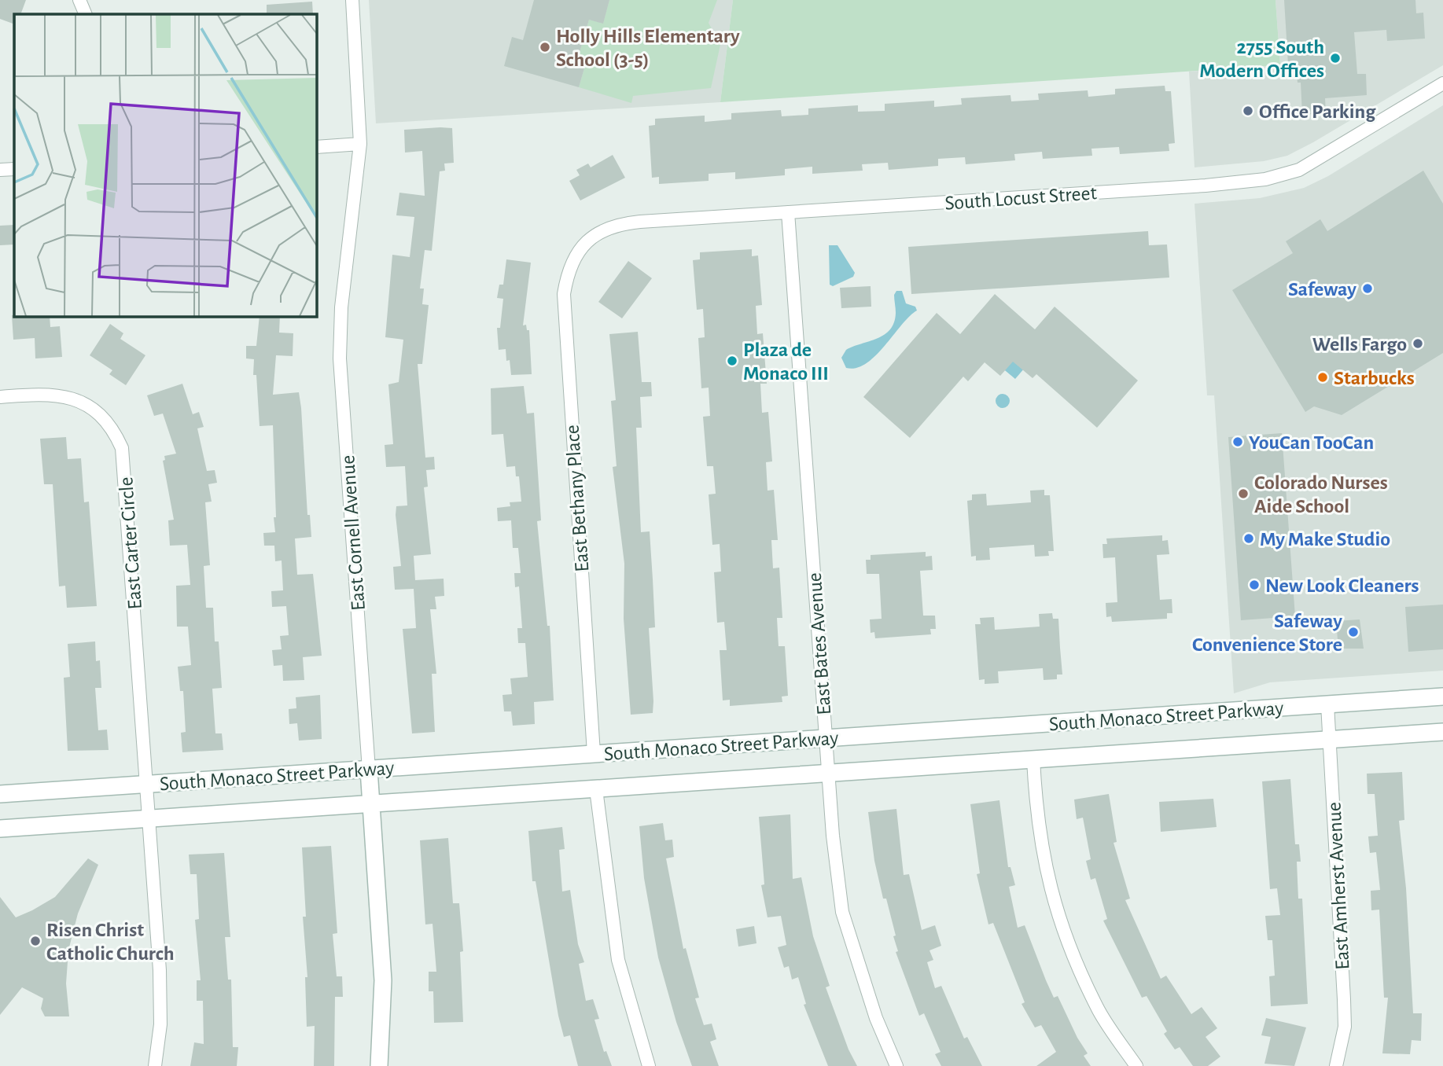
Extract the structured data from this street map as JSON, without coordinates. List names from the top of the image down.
{
  "streets": {
    "main road": ["East Cornell Avenue", "South Monaco Street Parkway"],
    "street": [
      "South Locust Street",
      "East Bethany Place",
      "East Carter Circle",
      "East Bates Avenue",
      "East Amherst Avenue"
    ]
  },
  "crossings": [
    ["South Locust Street", "East Bethany Place"],
    ["South Locust Street", "East Bates Avenue"],
    ["East Bethany Place", "South Monaco Street Parkway"],
    ["East Cornell Avenue", "South Monaco Street Parkway"],
    ["East Carter Circle", "South Monaco Street Parkway"],
    ["East Bates Avenue", "South Monaco Street Parkway"],
    ["South Monaco Street Parkway", "East Amherst Avenue"]
  ],
  "places": [
    "Holly Hills Elementary School (3-5)",
    "2755 South Modern Offices",
    "Office Parking",
    "Safeway",
    "Wells Fargo",
    "Plaza de Monaco III",
    "Starbucks",
    "YouCan TooCan",
    "Colorado Nurses Aide School",
    "My Make Studio",
    "New Look Cleaners",
    "Safeway Convenience Store",
    "Risen Christ Catholic Church"
  ]
}
